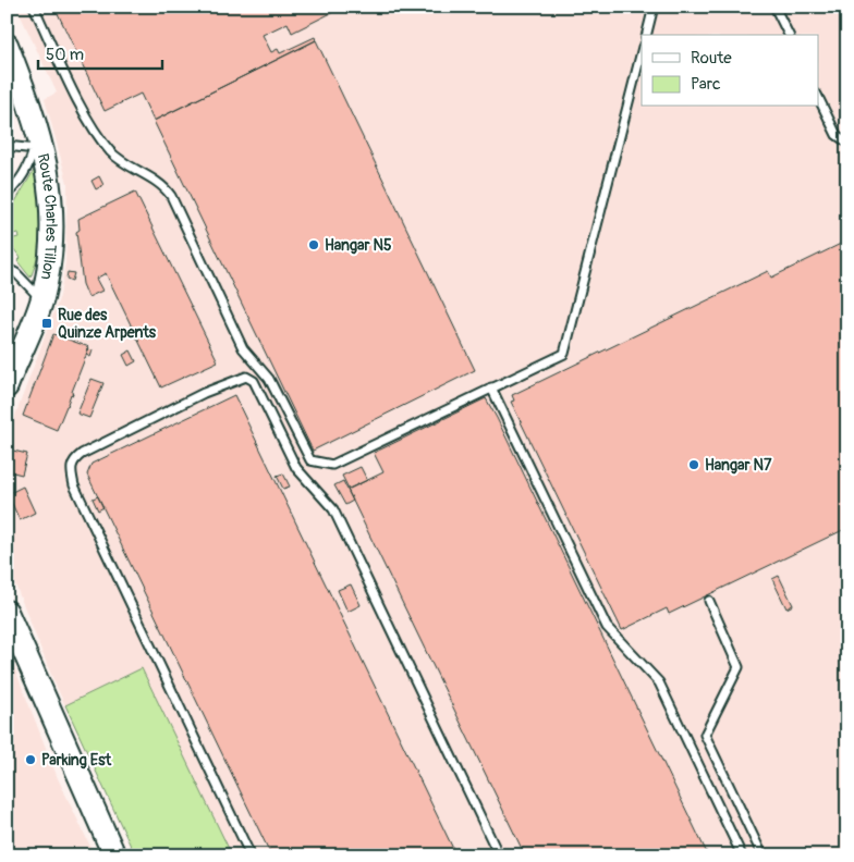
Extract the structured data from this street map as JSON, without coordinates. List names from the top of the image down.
{
  "streets": {
    "main road": ["Route Charles Tillon"]
  },
  "places": {
    "other": ["Hangar N5", "Hangar N7", "Parking Est"],
    "transit": ["Rue des Quinze Arpents"]
  },
  "legend": ["Route", "Parc"],
  "scale_bar": "50 m"
}
